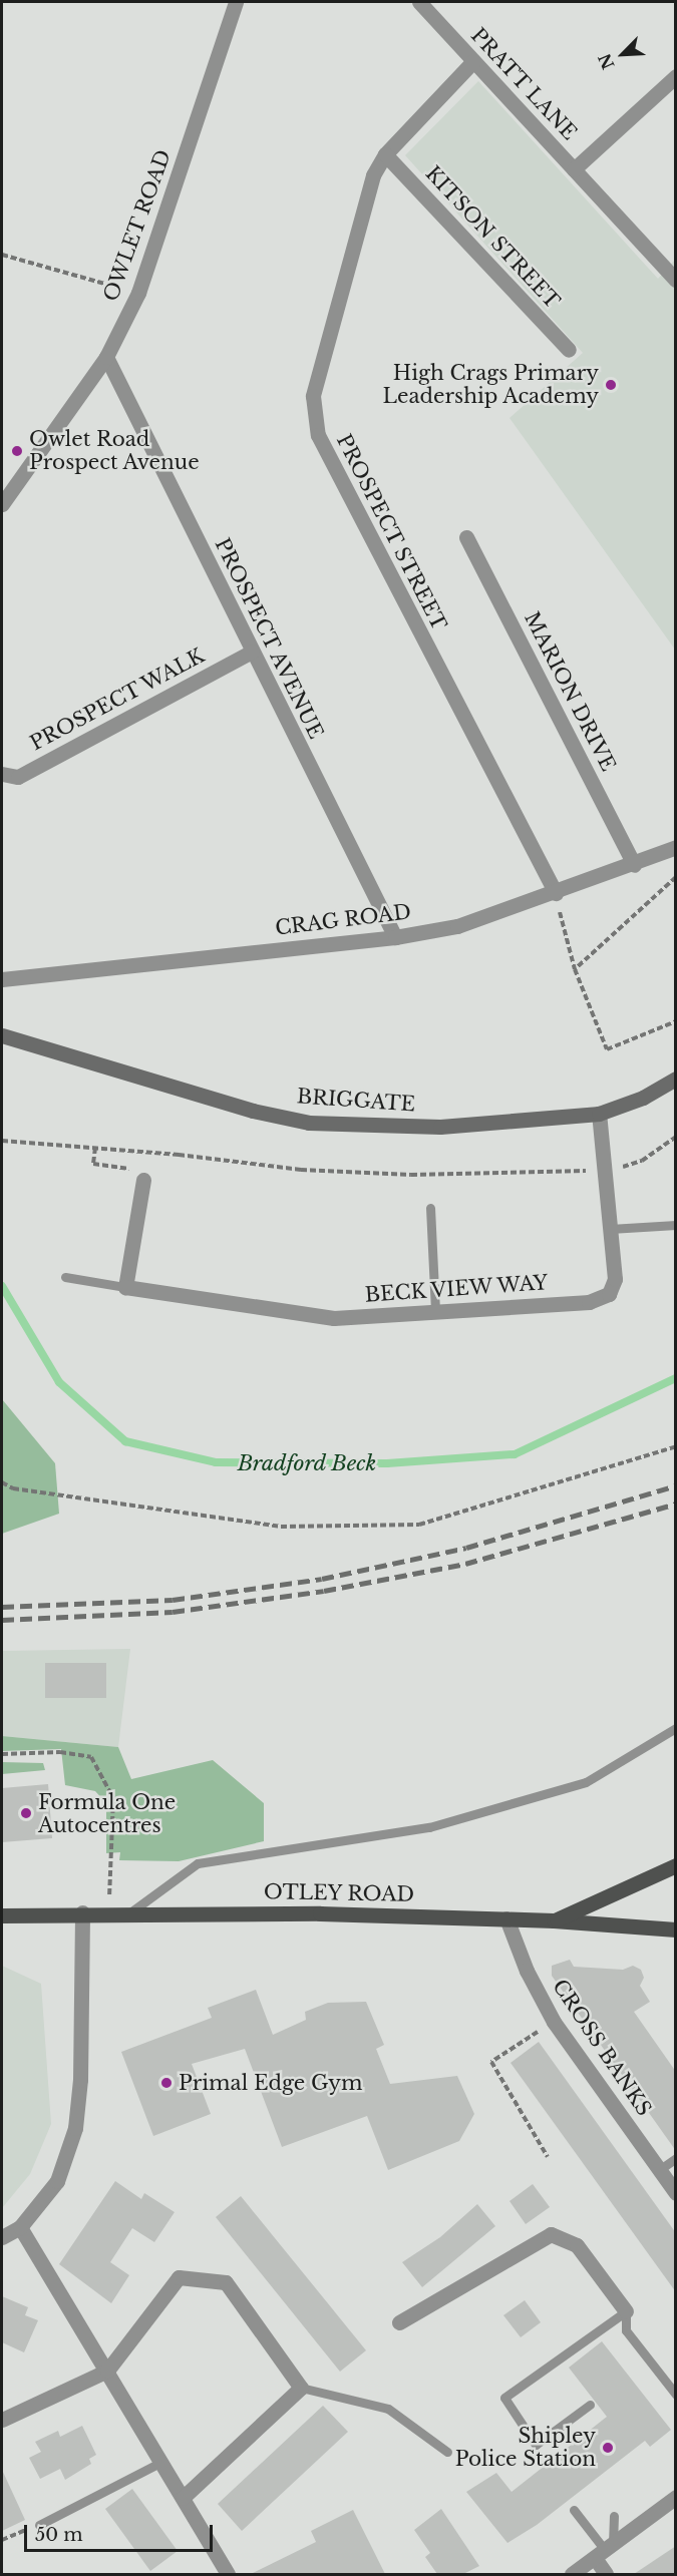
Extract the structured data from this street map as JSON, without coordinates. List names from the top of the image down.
{
  "streets": {
    "main road": ["BRIGGATE", "OTLEY ROAD"],
    "street": [
      "PRATT LANE",
      "OWLET ROAD",
      "KITSON STREET",
      "PROSPECT STREET",
      "PROSPECT AVENUE",
      "MARION DRIVE",
      "PROSPECT WALK",
      "CRAG ROAD",
      "BECK VIEW WAY",
      "CROSS BANKS"
    ]
  },
  "crossings": [
    ["PRATT LANE", "PROSPECT STREET"],
    ["OWLET ROAD", "PROSPECT AVENUE"],
    ["KITSON STREET", "PROSPECT STREET"],
    ["PROSPECT STREET", "CRAG ROAD"],
    ["PROSPECT AVENUE", "PROSPECT WALK"],
    ["PROSPECT AVENUE", "CRAG ROAD"],
    ["MARION DRIVE", "CRAG ROAD"],
    ["BRIGGATE", "BECK VIEW WAY"],
    ["OTLEY ROAD", "CROSS BANKS"]
  ],
  "water": ["Bradford Beck"],
  "places": [
    "High Crags Primary Leadership Academy",
    "Owlet Road Prospect Avenue",
    "Formula One Autocentres",
    "Primal Edge Gym",
    "Shipley Police Station"
  ],
  "scale_bar": "50 m",
  "north": "bottom left"
}
